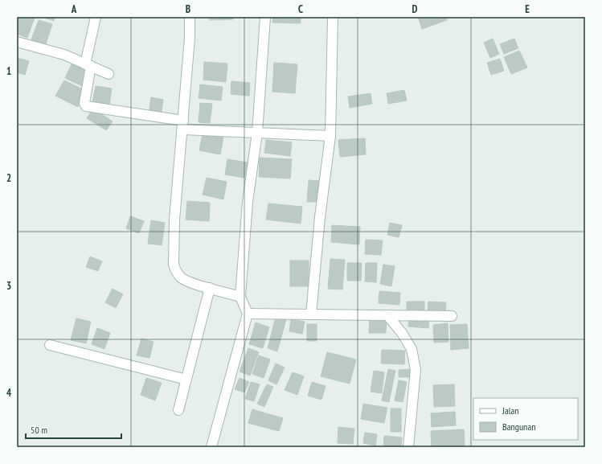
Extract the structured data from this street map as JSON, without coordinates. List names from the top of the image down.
{
  "legend": ["Jalan", "Bangunan"],
  "scale_bar": "50 m",
  "grid": {
    "columns": [
      "A",
      "B",
      "C",
      "D",
      "E"
    ],
    "rows": [
      "1",
      "2",
      "3",
      "4"
    ]
  }
}
